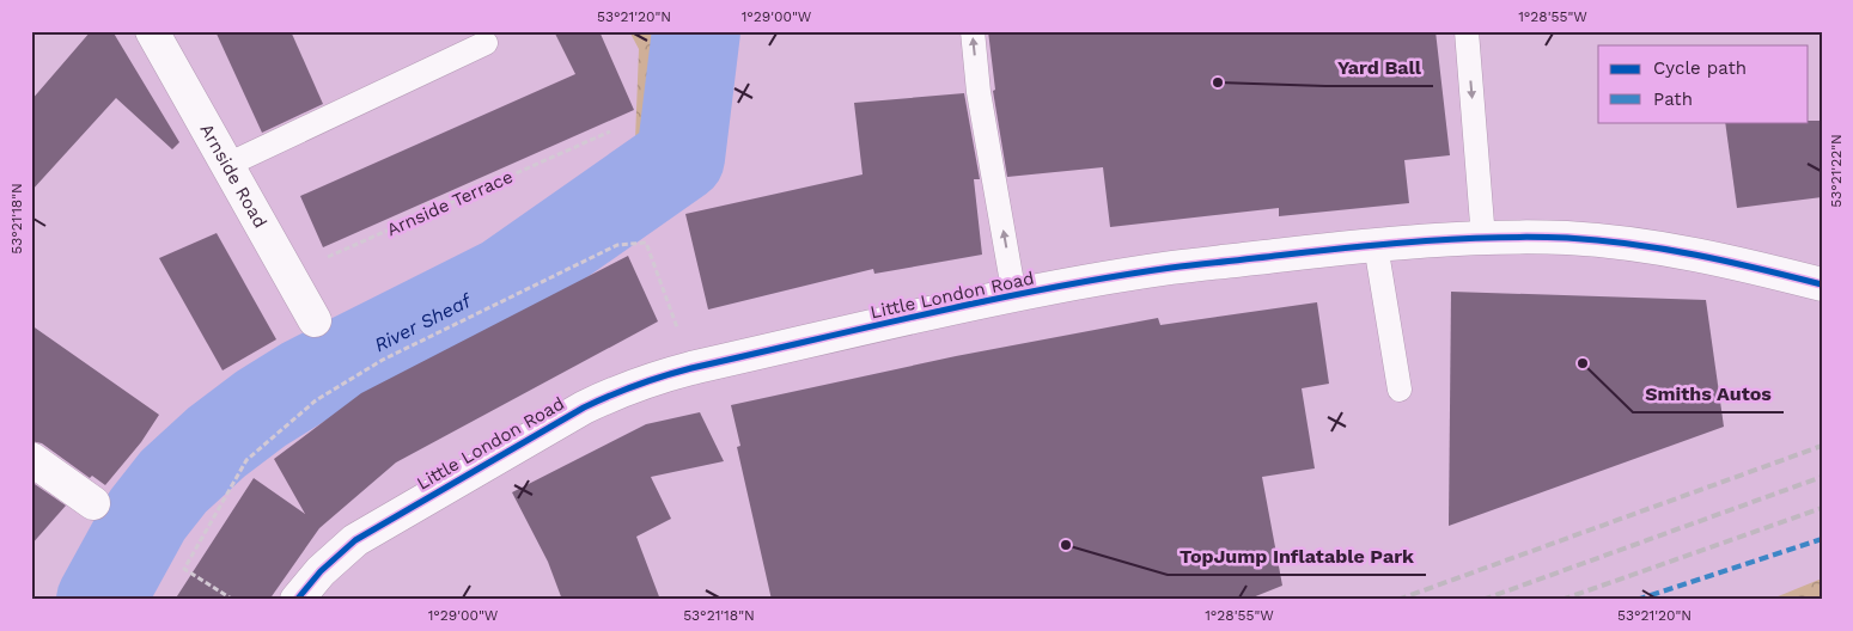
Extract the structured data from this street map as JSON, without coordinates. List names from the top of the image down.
{
  "streets": {
    "street": ["Arnside Road", "Little London Road"],
    "path": ["Arnside Terrace"]
  },
  "crossings": [
    ["Arnside Road", "Arnside Terrace"]
  ],
  "water": ["River Sheaf"],
  "places": ["Yard Ball", "Smiths Autos", "TopJump Inflatable Park"],
  "legend": ["Cycle path", "Path"],
  "coordinates": [
    "53°21'20\"N",
    "1°29'00\"W",
    "1°28'55\"W",
    "53°21'22\"N",
    "53°21'18\"N"
  ]
}
